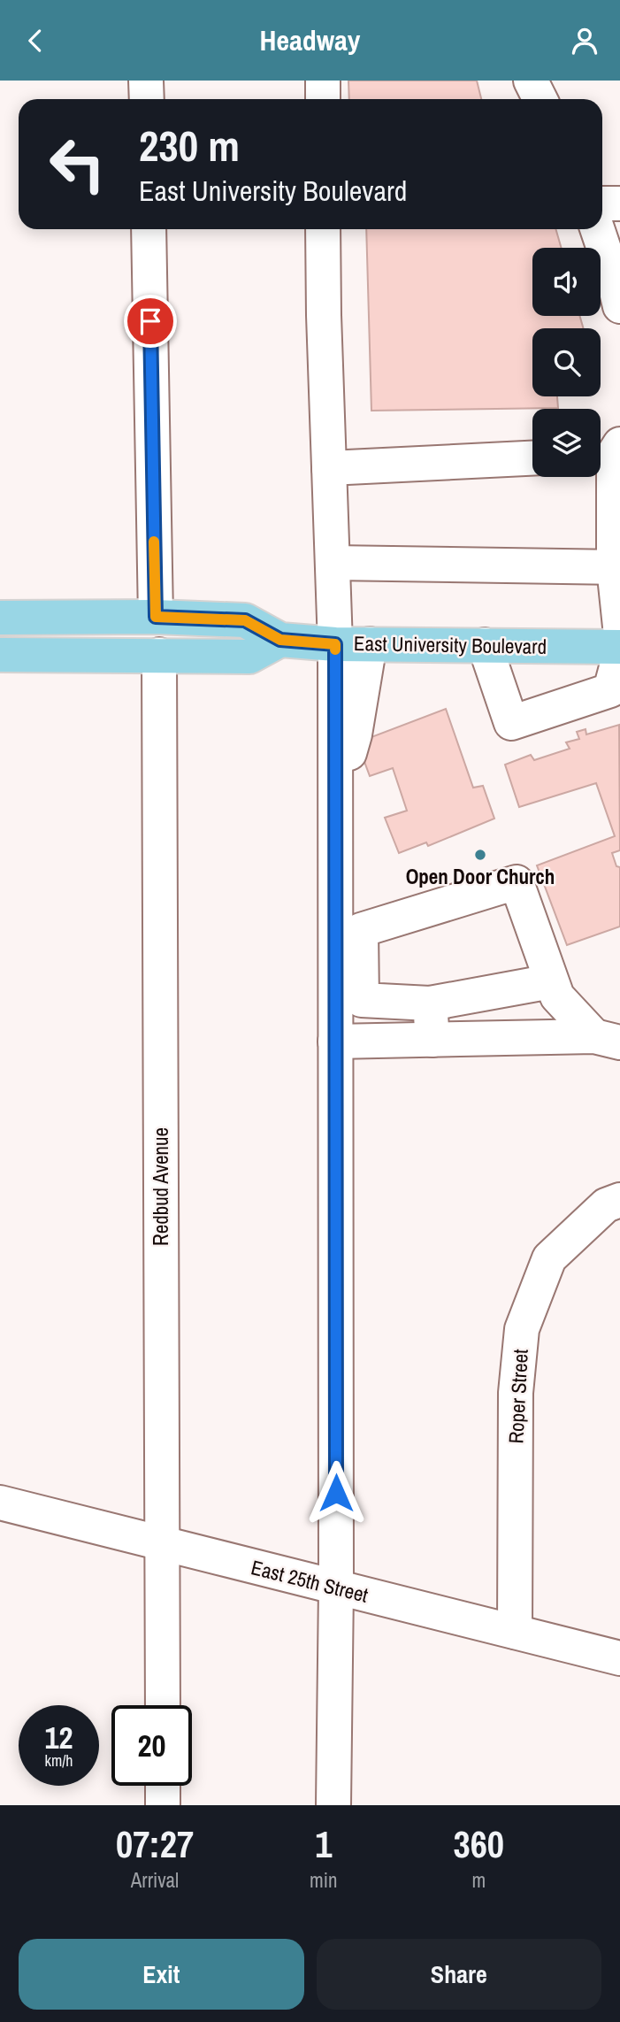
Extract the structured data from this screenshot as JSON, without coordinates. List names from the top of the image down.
{
  "streets": {
    "main road": ["East University Boulevard"],
    "street": ["Redbud Avenue", "Roper Street", "East 25th Street"]
  },
  "crossings": [
    ["Redbud Avenue", "East 25th Street"],
    ["Roper Street", "East 25th Street"]
  ],
  "places": ["Open Door Church"],
  "page": {
    "header": "Headway",
    "turn": ["230 m", "East University Boulevard"],
    "speed": "12 km/h",
    "limit": "20",
    "eta": [
      "07:27",
      "Arrival",
      "1",
      "min",
      "360",
      "m"
    ],
    "buttons": ["Exit", "Share"]
  }
}
